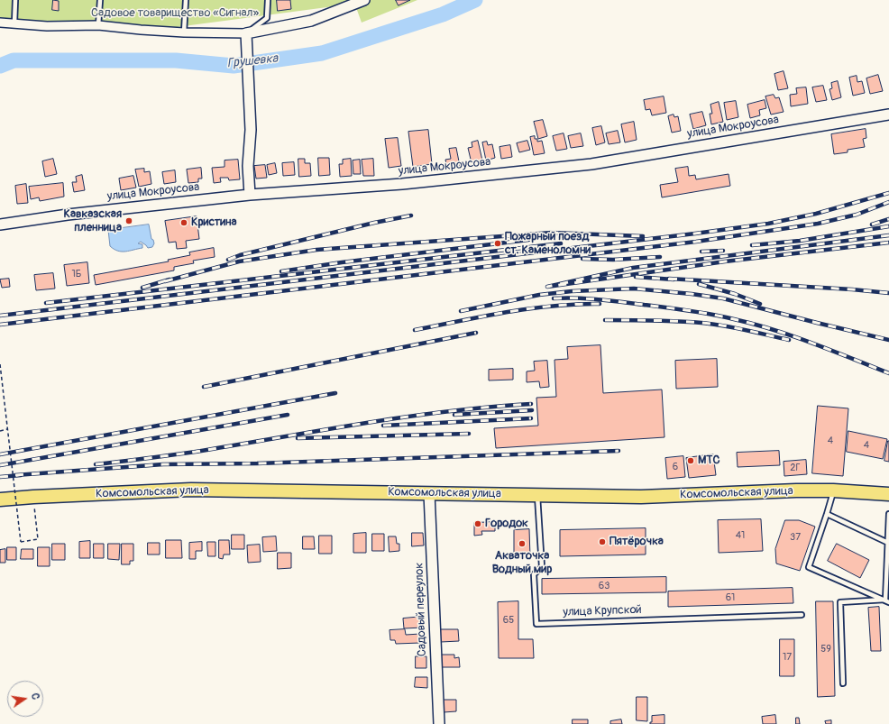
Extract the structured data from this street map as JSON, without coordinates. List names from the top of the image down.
{
  "streets": {
    "main road": ["Комсомольская улица"],
    "street": ["улица Мокроусова", "Садовый переулок"],
    "lane": ["улица Крупской"]
  },
  "crossings": [
    ["Комсомольская улица", "Садовый переулок"],
    ["Комсомольская улица", "улица Крупской"]
  ],
  "water": ["Грушевка"],
  "parks": ["Садовое товарищество «Сигнал»"],
  "places": [
    "Кавказская пленница",
    "Кристина",
    "Пожарный поезд ст. Каменоломни",
    "МТС",
    "Городок",
    "Пятёрочка",
    "Акваточка Водный мир"
  ],
  "house_numbers": [
    "1Б",
    "4",
    "4",
    "6",
    "2Г",
    "41",
    "37",
    "63",
    "61",
    "65",
    "59",
    "17"
  ],
  "north": "right"
}
